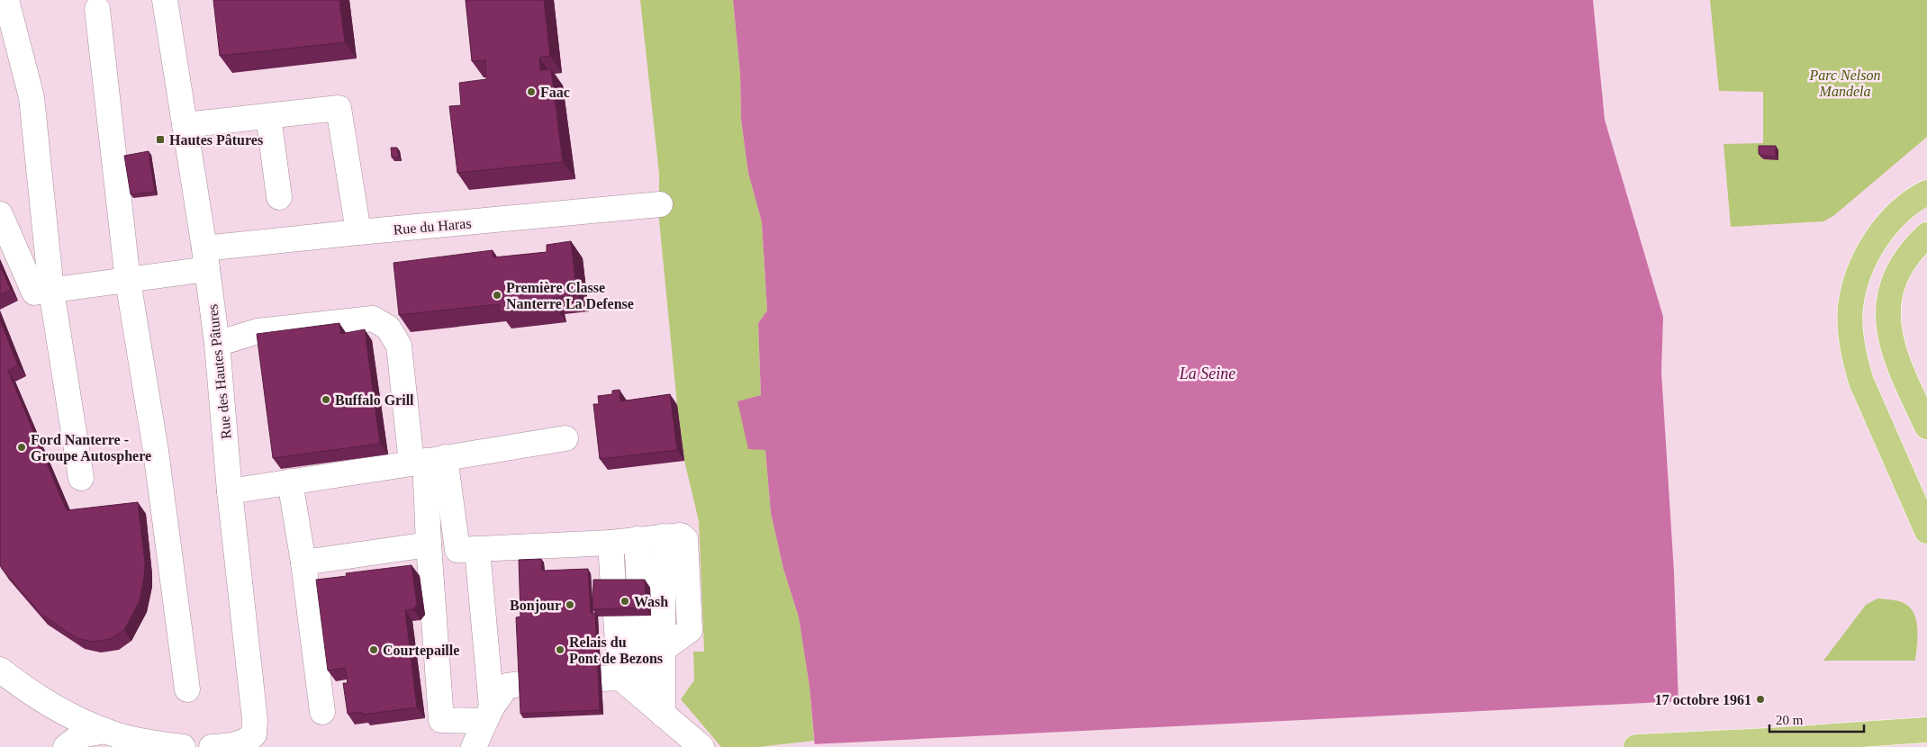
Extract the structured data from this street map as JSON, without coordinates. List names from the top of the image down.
{
  "streets": {
    "street": ["Rue du Haras", "Rue des Hautes Pâtures"]
  },
  "crossings": [
    ["Rue du Haras", "Rue des Hautes Pâtures"]
  ],
  "water": ["La Seine"],
  "parks": ["Parc Nelson Mandela"],
  "places": {
    "other": [
      "Faac",
      "Première Classe Nanterre La Defense",
      "Buffalo Grill",
      "Ford Nanterre - Groupe Autosphere",
      "Wash",
      "Bonjour",
      "Courtepaille",
      "Relais du Pont de Bezons",
      "17 octobre 1961"
    ],
    "transit": ["Hautes Pâtures"]
  },
  "scale_bar": "20 m"
}
